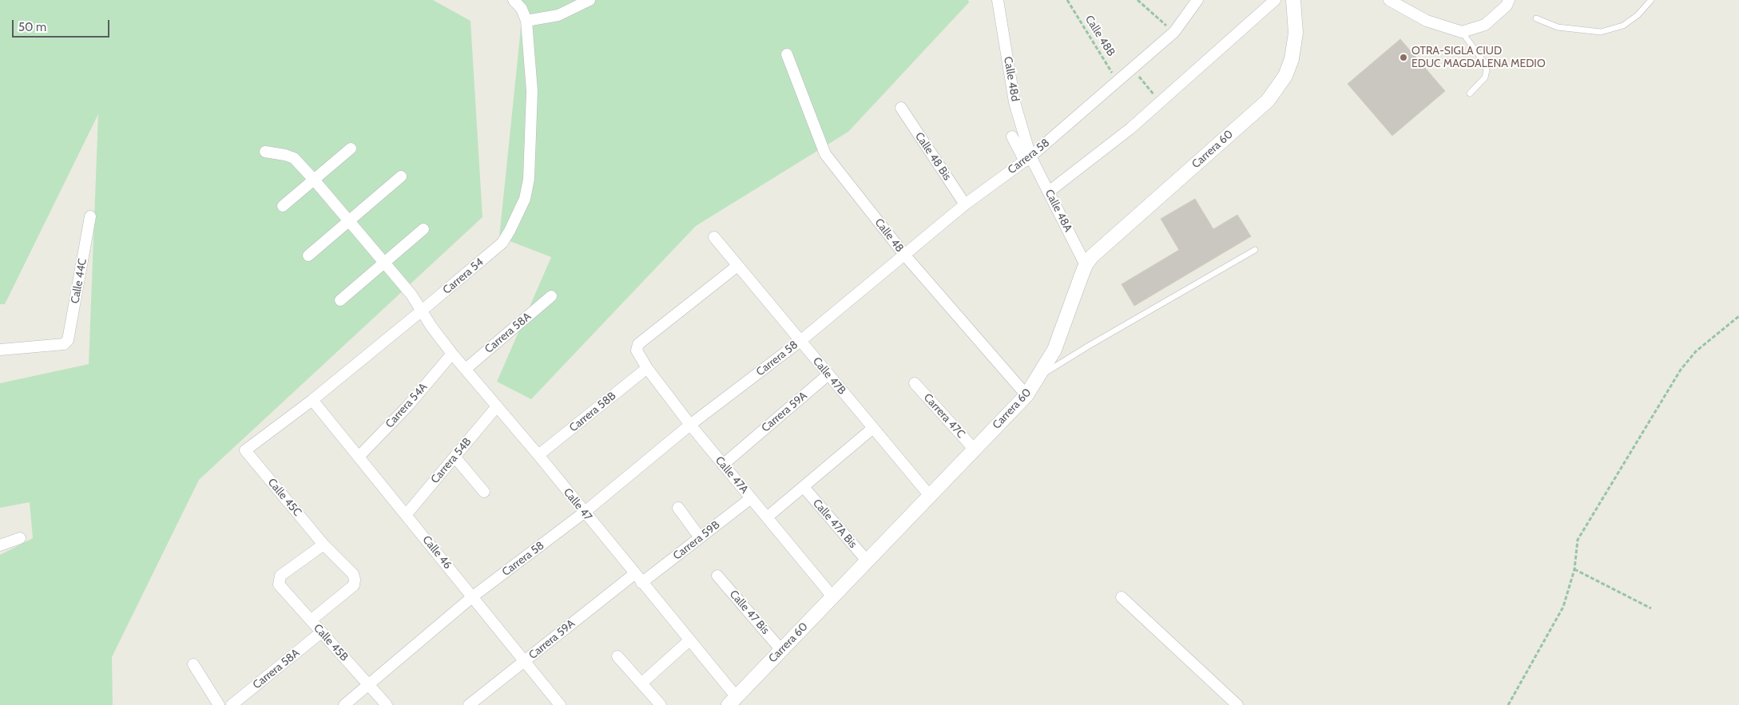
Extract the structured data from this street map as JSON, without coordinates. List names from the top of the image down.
{
  "streets": {
    "street": [
      "Calle 48d",
      "Carrera 60",
      "Calle 48 Bis",
      "Carrera 58",
      "Calle 48A",
      "Calle 48",
      "Carrera 54",
      "Calle 44C",
      "Carrera 58A",
      "Calle 47B",
      "Carrera 54A",
      "Carrera 58B",
      "Carrera 59A",
      "Carrera 47C",
      "Carrera 54B",
      "Calle 47A",
      "Calle 45C",
      "Calle 47",
      "Calle 47A Bis",
      "Carrera 59B",
      "Calle 46",
      "Calle 47 Bis",
      "Calle 45B"
    ],
    "path": ["Calle 48B"]
  },
  "crossings": [
    ["Calle 48B", "Carrera 58"],
    ["Calle 48d", "Carrera 58"],
    ["Calle 48d", "Calle 48A"],
    ["Carrera 60", "Calle 48A"],
    ["Carrera 60", "Calle 48"],
    ["Carrera 60", "Calle 47B"],
    ["Carrera 60", "Carrera 47C"],
    ["Carrera 60", "Calle 47A"],
    ["Carrera 60", "Calle 47"],
    ["Carrera 60", "Calle 47A Bis"],
    ["Carrera 60", "Calle 47 Bis"],
    ["Calle 48 Bis", "Carrera 58"],
    ["Carrera 58", "Calle 48A"],
    ["Carrera 58", "Calle 48"],
    ["Carrera 58", "Calle 47B"],
    ["Carrera 58", "Calle 47A"],
    ["Carrera 58", "Calle 47"],
    ["Carrera 58", "Calle 46"],
    ["Carrera 58", "Calle 45B"],
    ["Carrera 54", "Calle 45C"],
    ["Carrera 54", "Calle 47"],
    ["Carrera 54", "Calle 46"],
    ["Carrera 58A", "Calle 47"],
    ["Carrera 58A", "Calle 45B"],
    ["Calle 47B", "Carrera 59A"],
    ["Calle 47B", "Calle 47A"],
    ["Carrera 54A", "Calle 47"],
    ["Carrera 54A", "Calle 46"],
    ["Carrera 58B", "Calle 47A"],
    ["Carrera 58B", "Calle 47"],
    ["Carrera 59A", "Calle 47A"],
    ["Carrera 59A", "Calle 47"],
    ["Carrera 59A", "Carrera 59B"],
    ["Carrera 59A", "Calle 46"],
    ["Carrera 54B", "Calle 47"],
    ["Carrera 54B", "Calle 46"],
    ["Calle 47A", "Carrera 59B"],
    ["Calle 45C", "Calle 45B"],
    ["Calle 47", "Carrera 59B"]
  ],
  "places": ["OTRA-SIGLA CIUD EDUC MAGDALENA MEDIO"],
  "scale_bar": "50 m"
}
